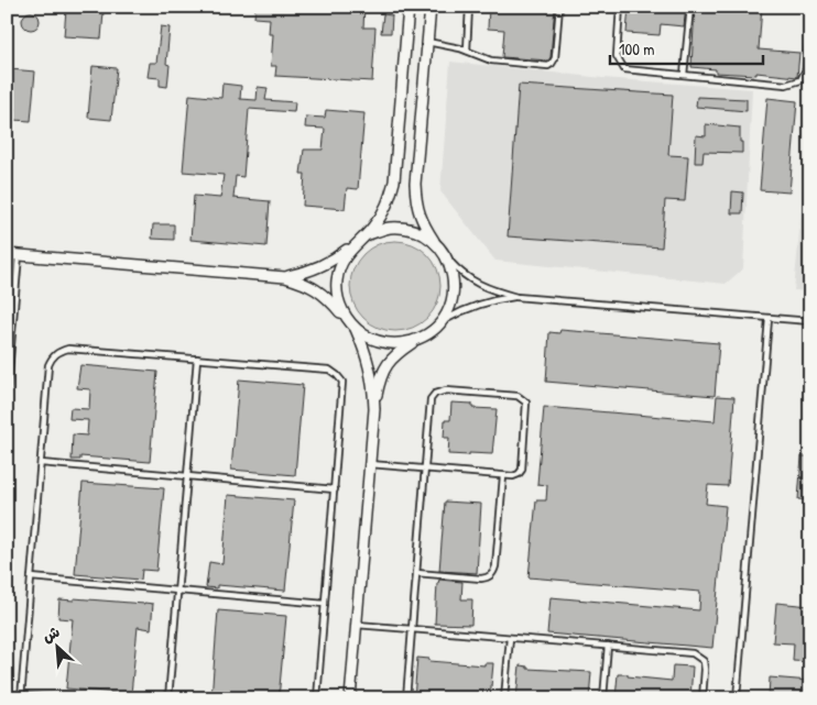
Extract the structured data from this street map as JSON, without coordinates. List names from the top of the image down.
{
  "scale_bar": "100 m",
  "north": "top left"
}
